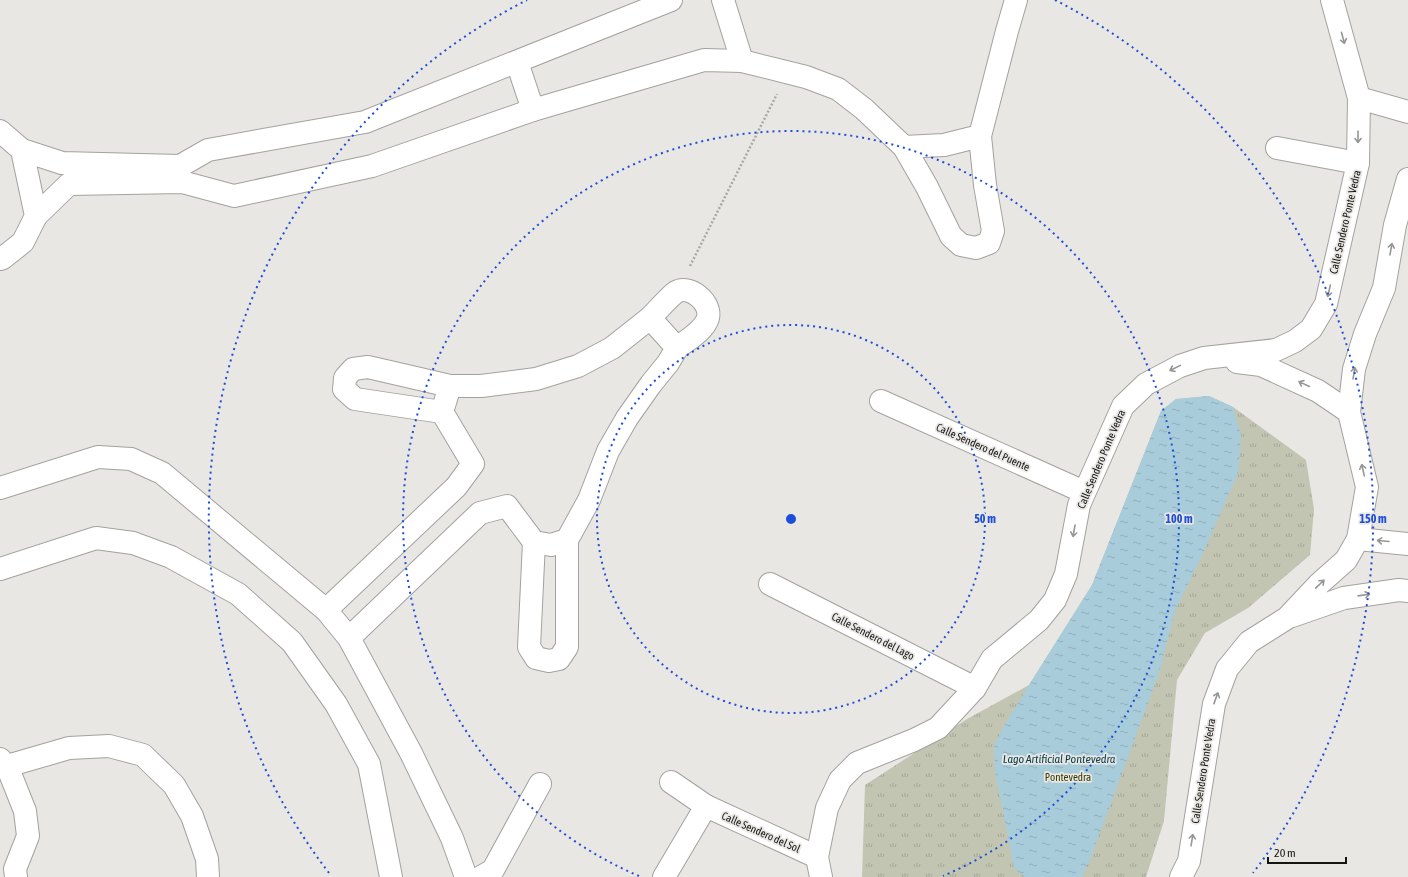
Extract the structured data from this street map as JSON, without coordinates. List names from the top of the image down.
{
  "streets": {
    "street": [
      "Calle Sendero Ponte Vedra",
      "Calle Sendero del Puente",
      "Calle Sendero del Lago",
      "Calle Sendero del Sol"
    ]
  },
  "crossings": [
    ["Calle Sendero Ponte Vedra", "Calle Sendero del Puente"],
    ["Calle Sendero Ponte Vedra", "Calle Sendero del Lago"],
    ["Calle Sendero Ponte Vedra", "Calle Sendero del Sol"]
  ],
  "water": ["Lago Artificial Pontevedra"],
  "parks": ["Pontevedra"],
  "scale_bar": "20 m",
  "rings": ["50 m", "100 m", "150 m"]
}
